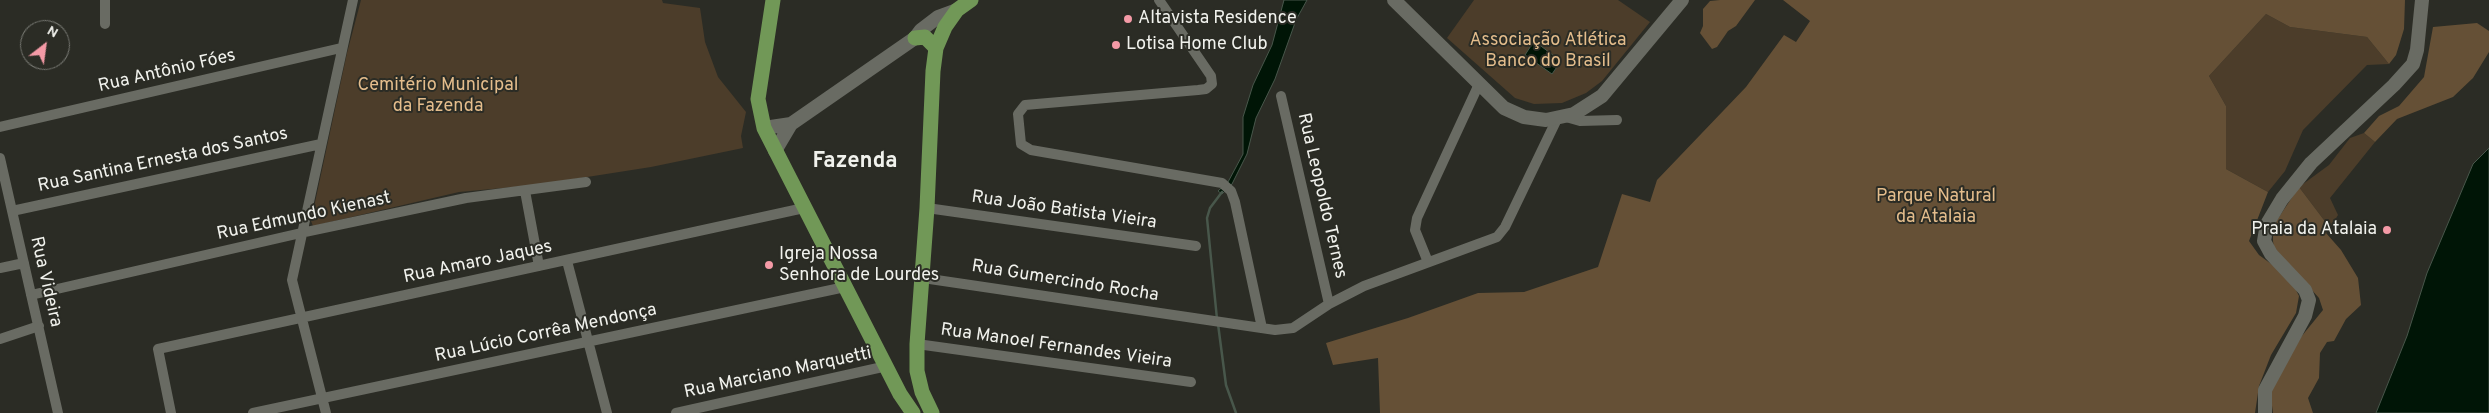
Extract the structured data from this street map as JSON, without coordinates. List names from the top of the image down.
{
  "streets": {
    "street": [
      "Rua Antônio Fóes",
      "Rua Santina Ernesta dos Santos",
      "Rua Leopoldo Ternes",
      "Rua João Batista Vieira",
      "Rua Edmundo Kienast",
      "Rua Amaro Jaques",
      "Rua Videira",
      "Rua Gumercindo Rocha",
      "Rua Lúcio Corrêa Mendonça",
      "Rua Manoel Fernandes Vieira",
      "Rua Marciano Marquetti"
    ]
  },
  "crossings": [
    ["Rua Santina Ernesta dos Santos", "Rua Videira"],
    ["Rua Leopoldo Ternes", "Rua Gumercindo Rocha"],
    ["Rua Edmundo Kienast", "Rua Videira"]
  ],
  "districts": ["Fazenda"],
  "parks": ["Associação Atlética Banco do Brasil", "Cemitério Municipal da Fazenda", "Parque Natural da Atalaia"],
  "places": [
    "Altavista Residence",
    "Lotisa Home Club",
    "Praia da Atalaia",
    "Igreja Nossa Senhora de Lourdes"
  ],
  "north": "top right"
}
